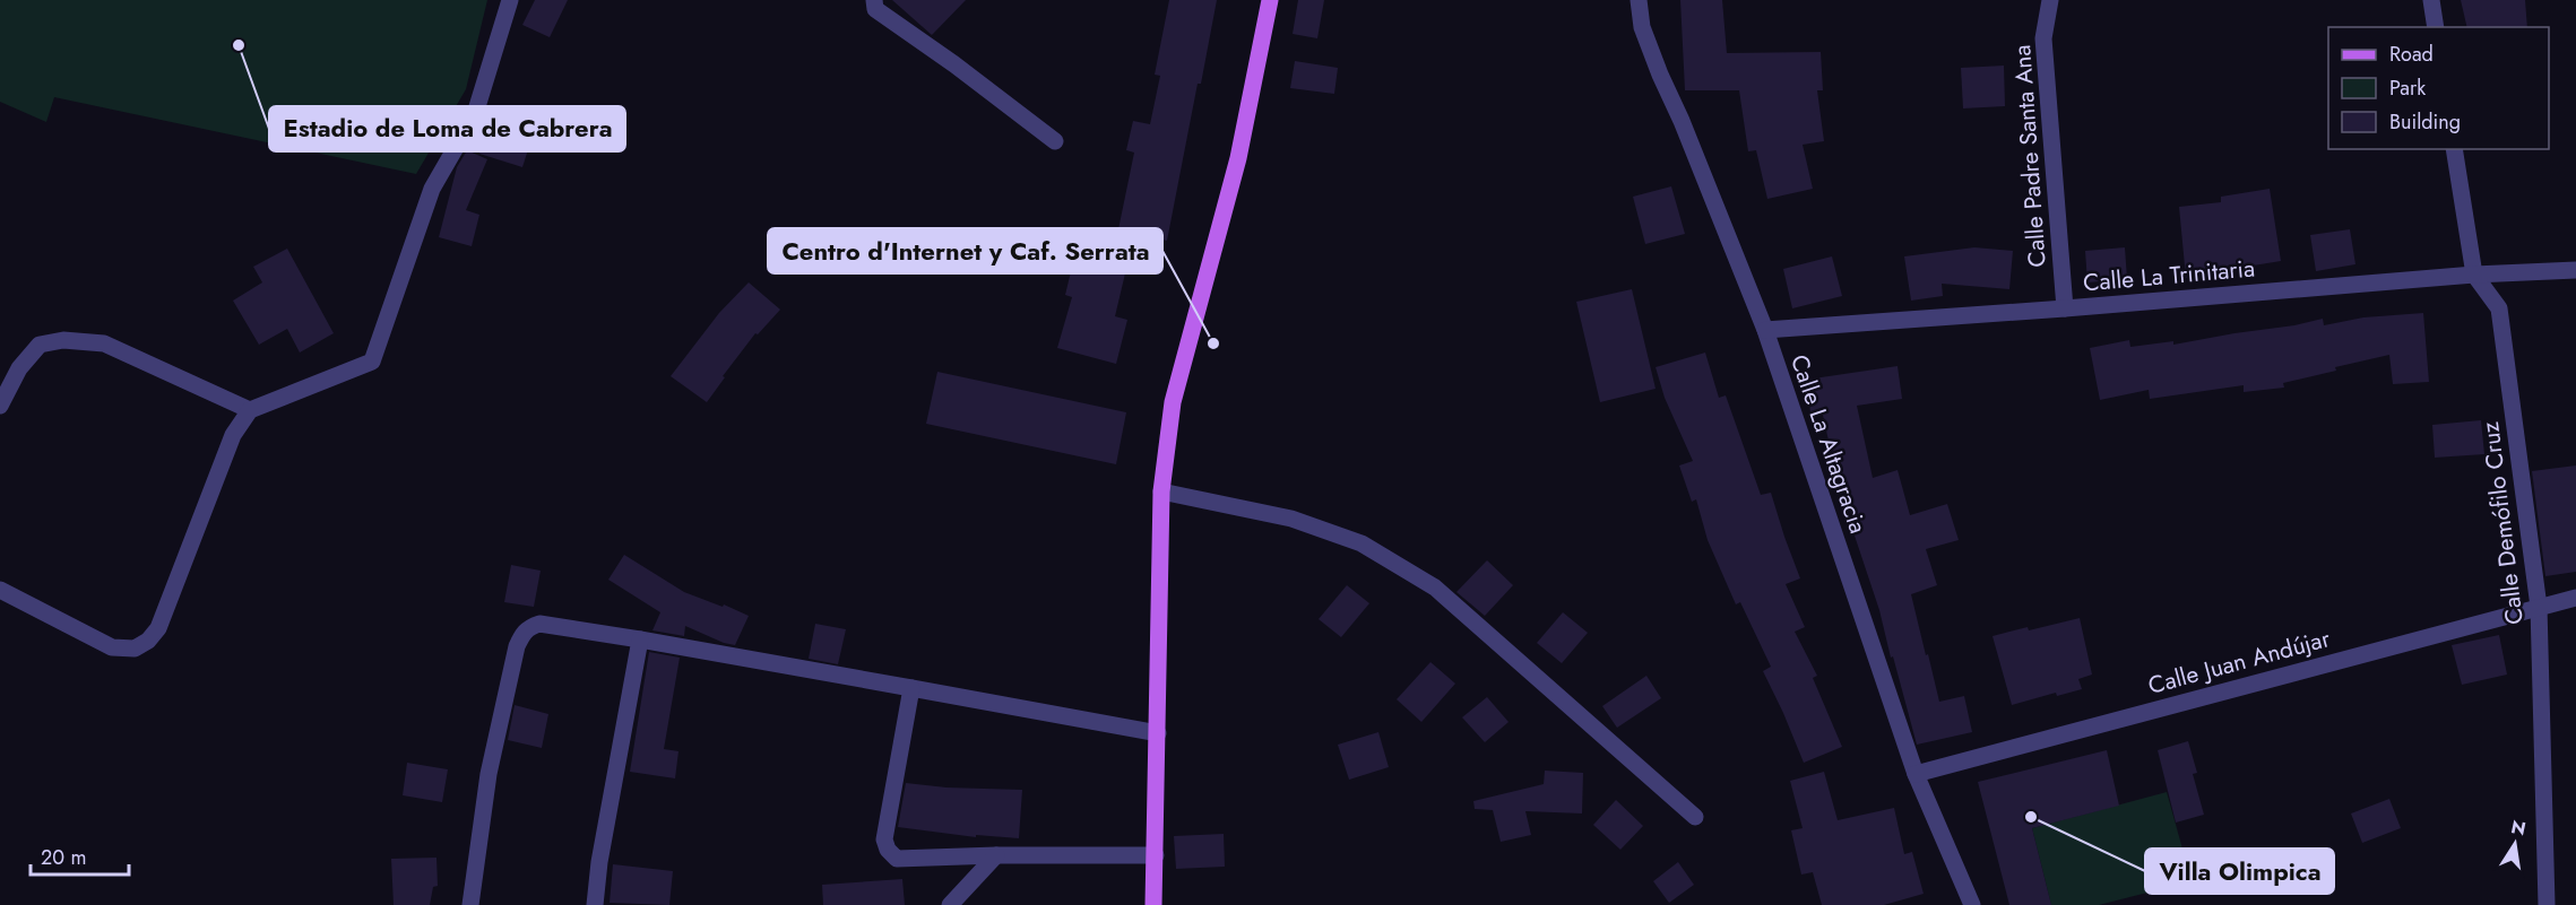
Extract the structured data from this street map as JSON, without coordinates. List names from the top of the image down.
{
  "streets": {
    "street": [
      "Calle Padre Santa Ana",
      "Calle La Trinitaria",
      "Calle La Altagracia",
      "Calle Demófilo Cruz",
      "Calle Juan Andújar"
    ]
  },
  "crossings": [
    ["Calle Padre Santa Ana", "Calle La Trinitaria"],
    ["Calle La Trinitaria", "Calle La Altagracia"],
    ["Calle La Trinitaria", "Calle Demófilo Cruz"],
    ["Calle La Altagracia", "Calle Juan Andújar"],
    ["Calle Demófilo Cruz", "Calle Juan Andújar"]
  ],
  "places": ["Estadio de Loma de Cabrera", "Centro d'Internet y Caf. Serrata", "Villa Olimpica"],
  "legend": ["Road", "Park", "Building"],
  "scale_bar": "20 m",
  "north": "top"
}
